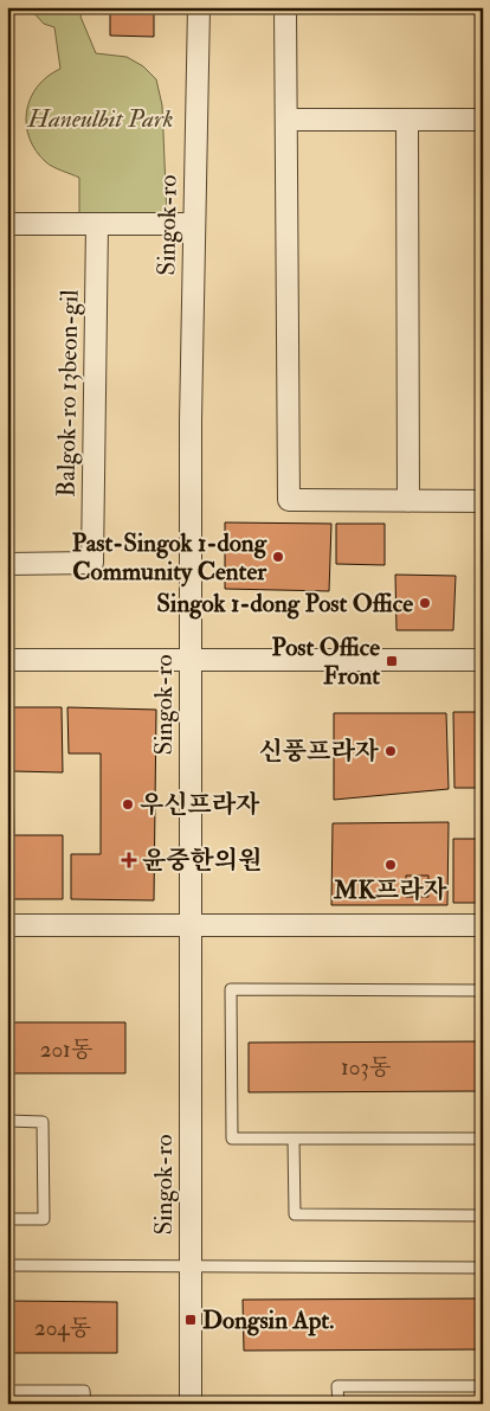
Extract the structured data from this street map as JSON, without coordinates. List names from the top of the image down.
{
  "streets": {
    "street": ["Singok-ro", "Balgok-ro 13beon-gil"]
  },
  "parks": ["Haneulbit Park"],
  "places": {
    "other": [
      "Past-Singok 1-dong Community Center",
      "Singok 1-dong Post Office",
      "신풍프라자",
      "우신프라자",
      "MK프라자"
    ],
    "transit": ["Post Office Front", "Dongsin Apt."],
    "health": ["윤중한의원"]
  },
  "house_numbers": ["201동", "103동", "204동"]
}
